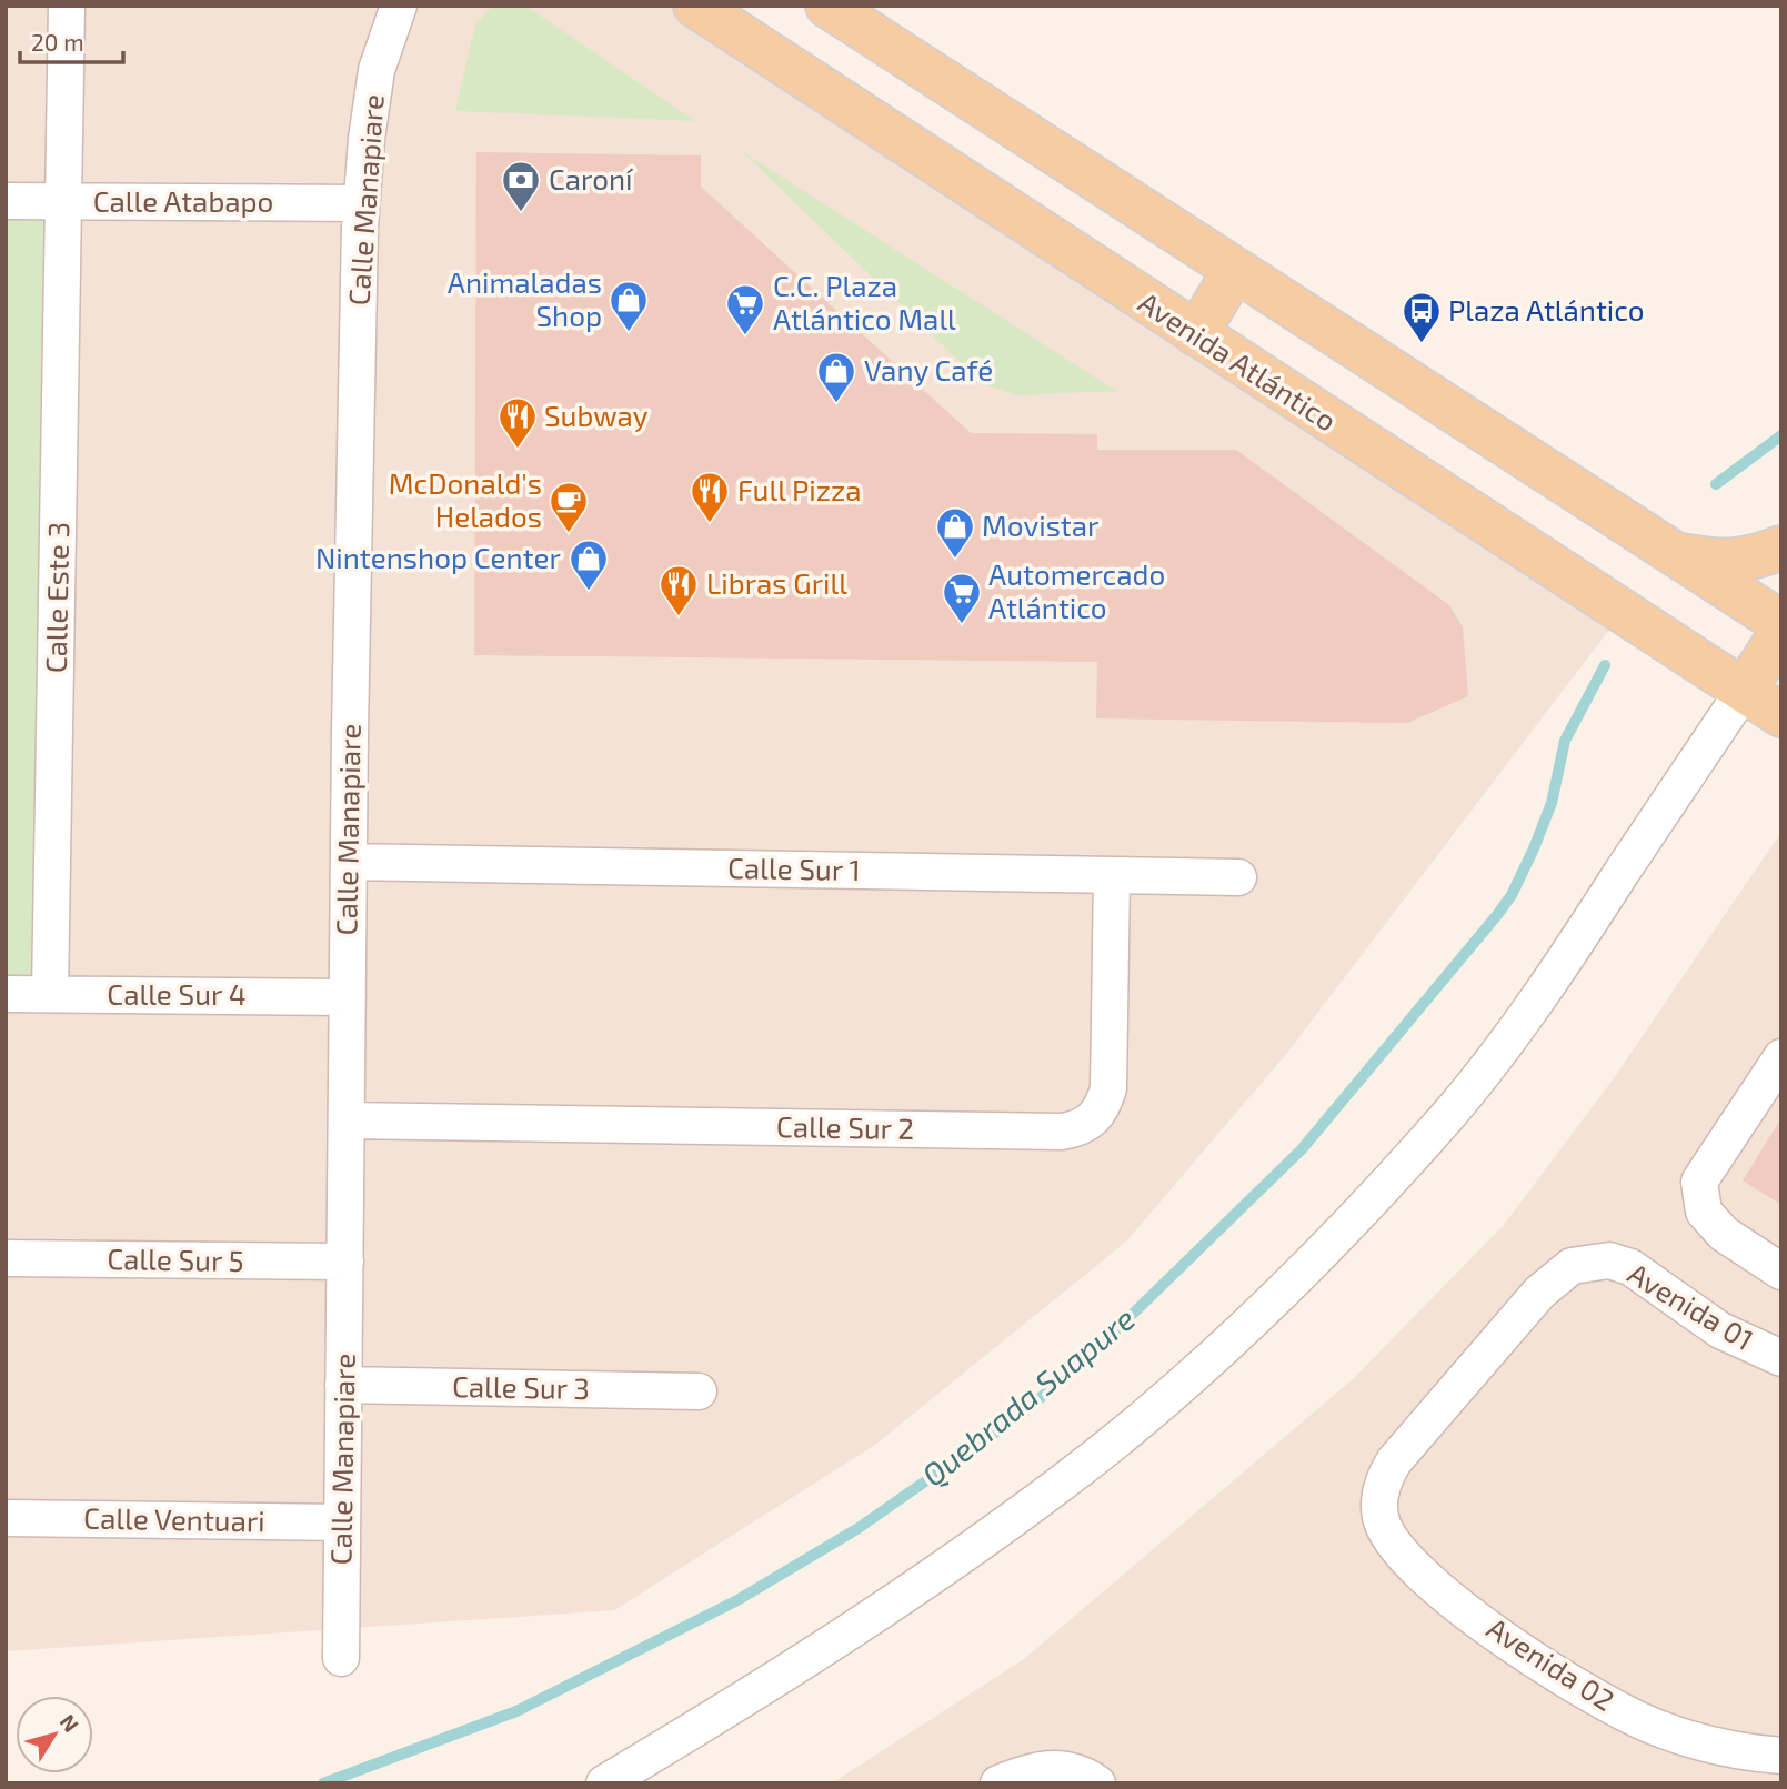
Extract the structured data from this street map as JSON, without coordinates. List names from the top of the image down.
{
  "streets": {
    "main road": ["Avenida Atlántico"],
    "street": [
      "Calle Manapiare",
      "Calle Atabapo",
      "Calle Este 3",
      "Calle Sur 1",
      "Calle Sur 4",
      "Calle Sur 2",
      "Calle Sur 5",
      "Avenida 01",
      "Calle Sur 3",
      "Calle Ventuari",
      "Avenida 02"
    ]
  },
  "crossings": [
    ["Calle Manapiare", "Calle Atabapo"],
    ["Calle Manapiare", "Calle Sur 1"],
    ["Calle Manapiare", "Calle Sur 4"],
    ["Calle Manapiare", "Calle Sur 2"],
    ["Calle Manapiare", "Calle Sur 5"],
    ["Calle Manapiare", "Calle Sur 3"],
    ["Calle Manapiare", "Calle Ventuari"],
    ["Calle Atabapo", "Calle Este 3"],
    ["Calle Este 3", "Calle Sur 4"],
    ["Calle Sur 1", "Calle Sur 2"],
    ["Avenida 01", "Avenida 02"]
  ],
  "water": ["Quebrada Suapure"],
  "places": {
    "bank": ["Caroní"],
    "shop": [
      "Animaladas Shop",
      "Vany Café",
      "Movistar",
      "Nintenshop Center"
    ],
    "supermarket": ["C.C. Plaza Atlántico Mall", "Automercado Atlántico"],
    "bus stop": ["Plaza Atlántico"],
    "restaurant": ["Subway", "Full Pizza", "Libras Grill"],
    "cafe": ["McDonald's Helados"]
  },
  "scale_bar": "20 m",
  "north": "top right"
}
